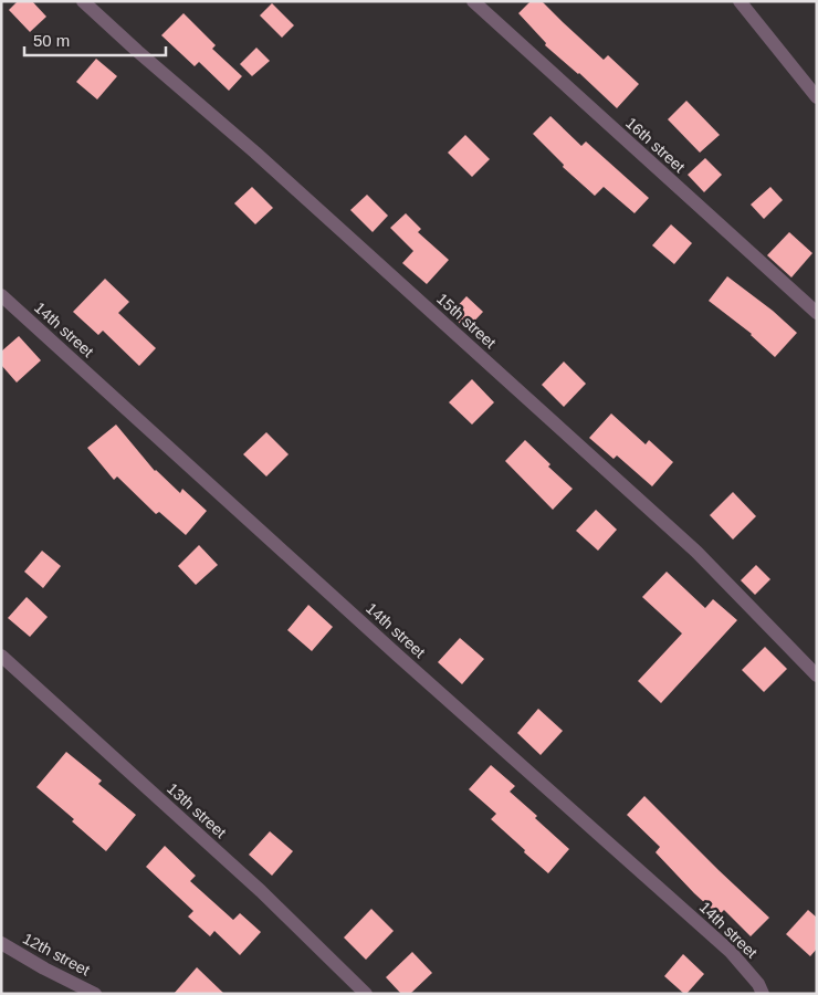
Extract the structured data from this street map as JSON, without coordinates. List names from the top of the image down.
{
  "streets": {
    "street": [
      "16th street",
      "15th street",
      "14th street",
      "13th street",
      "12th street"
    ]
  },
  "scale_bar": "50 m"
}
